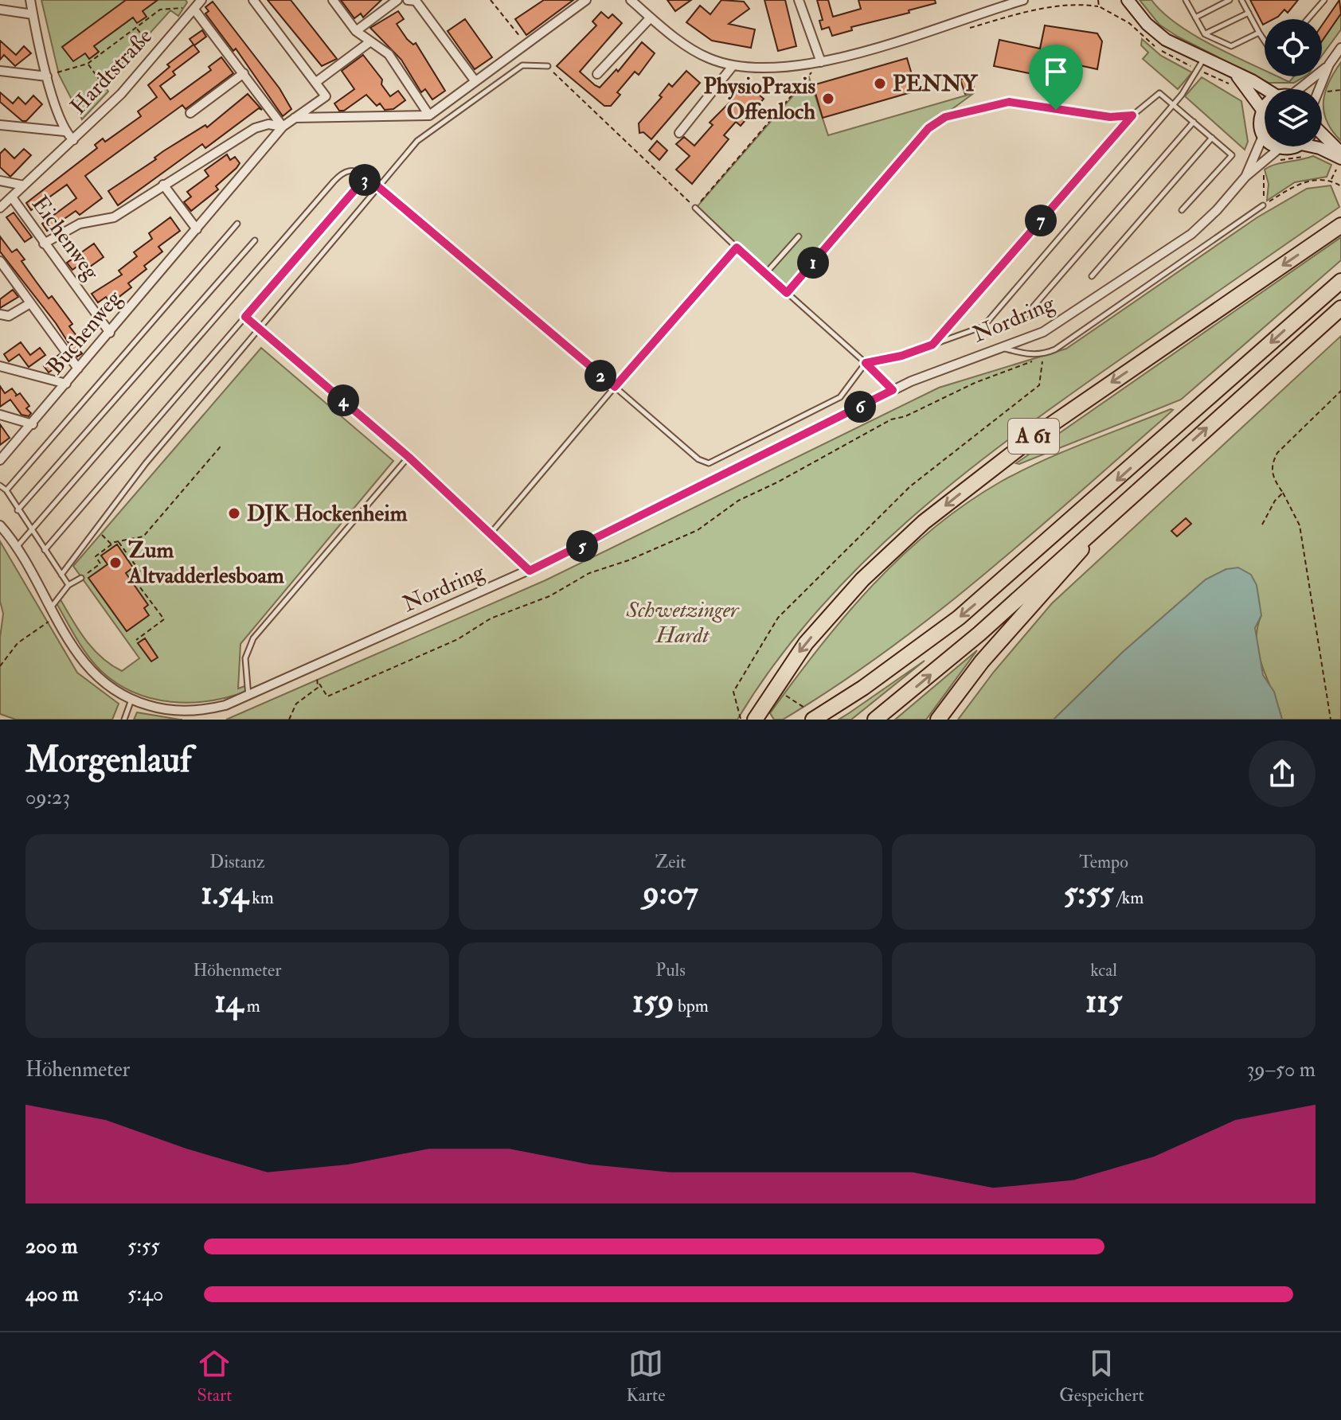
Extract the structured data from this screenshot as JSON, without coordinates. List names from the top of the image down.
{
  "streets": {
    "highway": ["A 61"],
    "street": [
      "Hardtstraße",
      "Eichenweg",
      "Nordring",
      "Buchenweg"
    ]
  },
  "crossings": [
    ["Hardtstraße", "Eichenweg"],
    ["Eichenweg", "Buchenweg"]
  ],
  "parks": ["Schwetzinger Hardt"],
  "places": [
    "PENNY",
    "PhysioPraxis Offenloch",
    "DJK Hockenheim",
    "Zum Altvadderlesboam"
  ],
  "page": {
    "pins": [
      "3",
      "7",
      "1",
      "2",
      "4",
      "6",
      "5"
    ],
    "heading": ["Morgenlauf", "09:23"],
    "stats": [
      ["Distanz", "1.54 km"],
      ["Zeit", "9:07"],
      ["Tempo", "5:55 /km"],
      ["Höhenmeter", "14 m"],
      ["Puls", "159 bpm"],
      ["kcal", "115"]
    ],
    "chart": ["Höhenmeter", "39–50 m"],
    "list": [
      {
        "name": "200 m",
        "note": "5:55"
      },
      {
        "name": "400 m",
        "note": "5:40"
      }
    ],
    "tabs": ["Start", "Karte", "Gespeichert"]
  }
}
